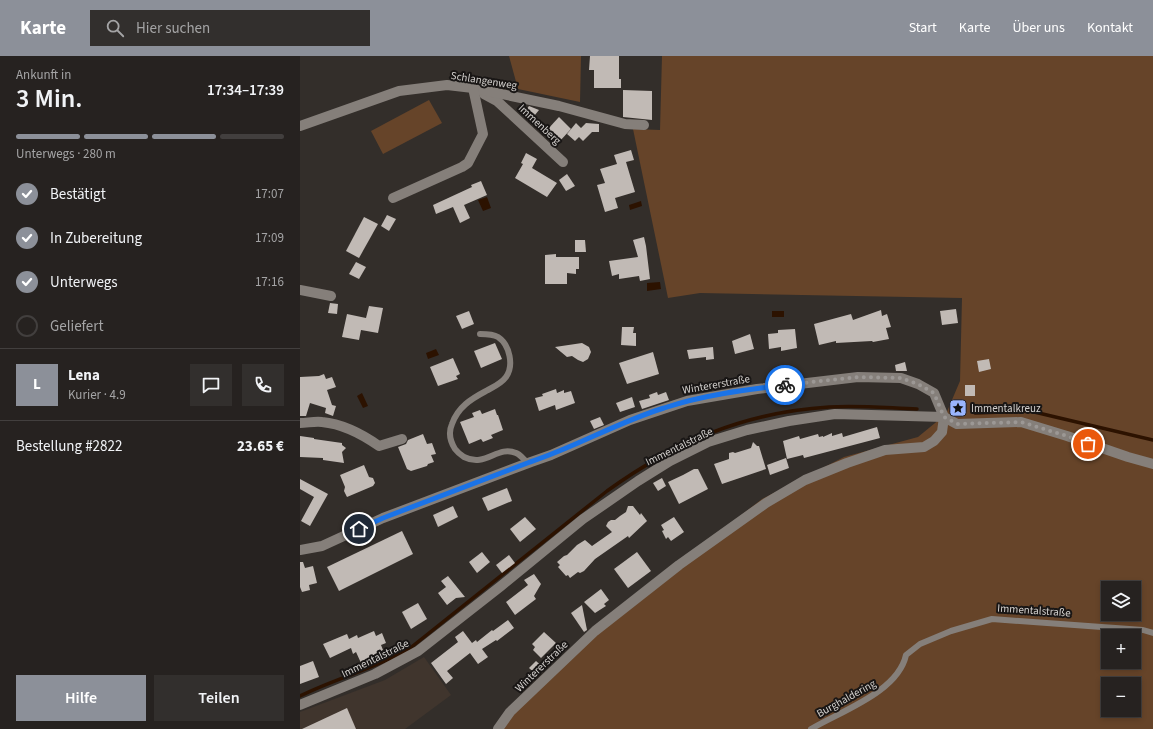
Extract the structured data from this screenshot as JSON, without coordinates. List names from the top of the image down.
{
  "streets": {
    "street": [
      "Schlangenweg",
      "Immenberg",
      "Wintererstraße",
      "Immentalstraße"
    ],
    "lane": ["Burghaldering"]
  },
  "crossings": [
    ["Schlangenweg", "Immenberg"],
    ["Wintererstraße", "Immentalstraße"],
    ["Immentalstraße", "Burghaldering"]
  ],
  "places": {
    "place": ["Immentalkreuz"]
  },
  "page": {
    "header": "Karte",
    "search": "Hier suchen",
    "nav": [
      "Start",
      "Karte",
      "Über uns",
      "Kontakt"
    ],
    "heading": ["3 Min.", "Ankunft in", "17:34–17:39"],
    "panel": [
      "Lena",
      "Kurier · 4.9",
      "Bestellung #2822",
      "23.65 €"
    ],
    "bar": "Unterwegs · 280 m",
    "list": [
      ["Bestätigt", "17:07"],
      ["In Zubereitung", "17:09"],
      ["Unterwegs", "17:16"],
      "Geliefert"
    ],
    "round": "L",
    "map_buttons": ["+", "−"],
    "buttons": ["Hilfe", "Teilen"]
  }
}
